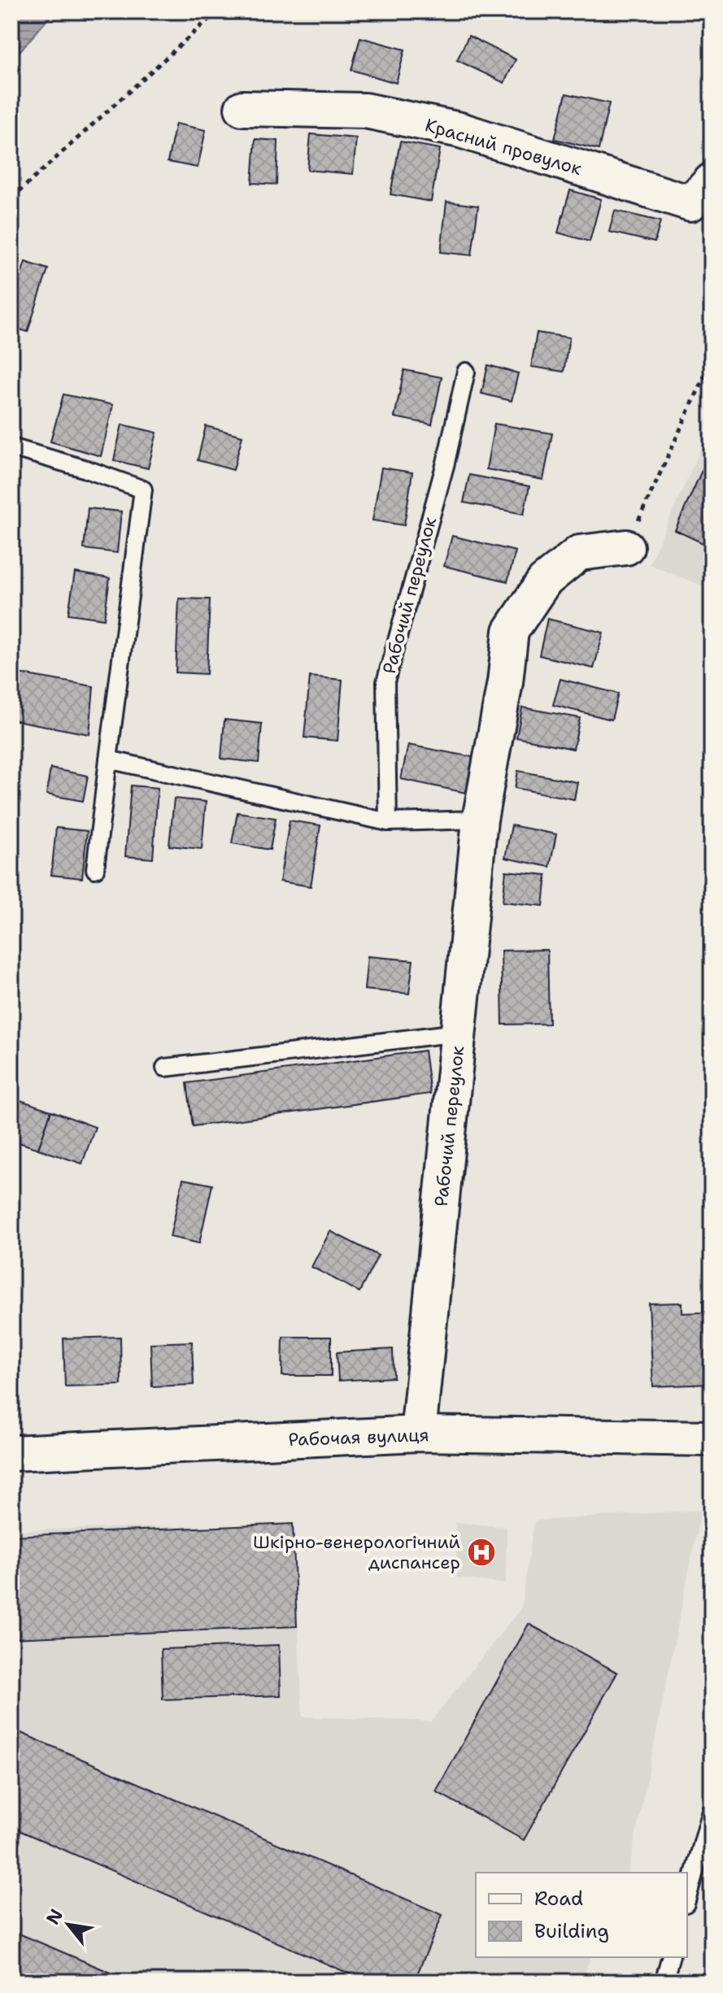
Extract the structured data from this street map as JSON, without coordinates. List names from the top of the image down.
{
  "streets": {
    "street": ["Красний провулок", "Рабочий переулок", "Рабочая вулиця"]
  },
  "crossings": [
    ["Рабочий переулок", "Рабочая вулиця"]
  ],
  "places": {
    "hospital": ["Шкірно-венерологічний диспансер"]
  },
  "legend": ["Road", "Building"],
  "north": "top left"
}
